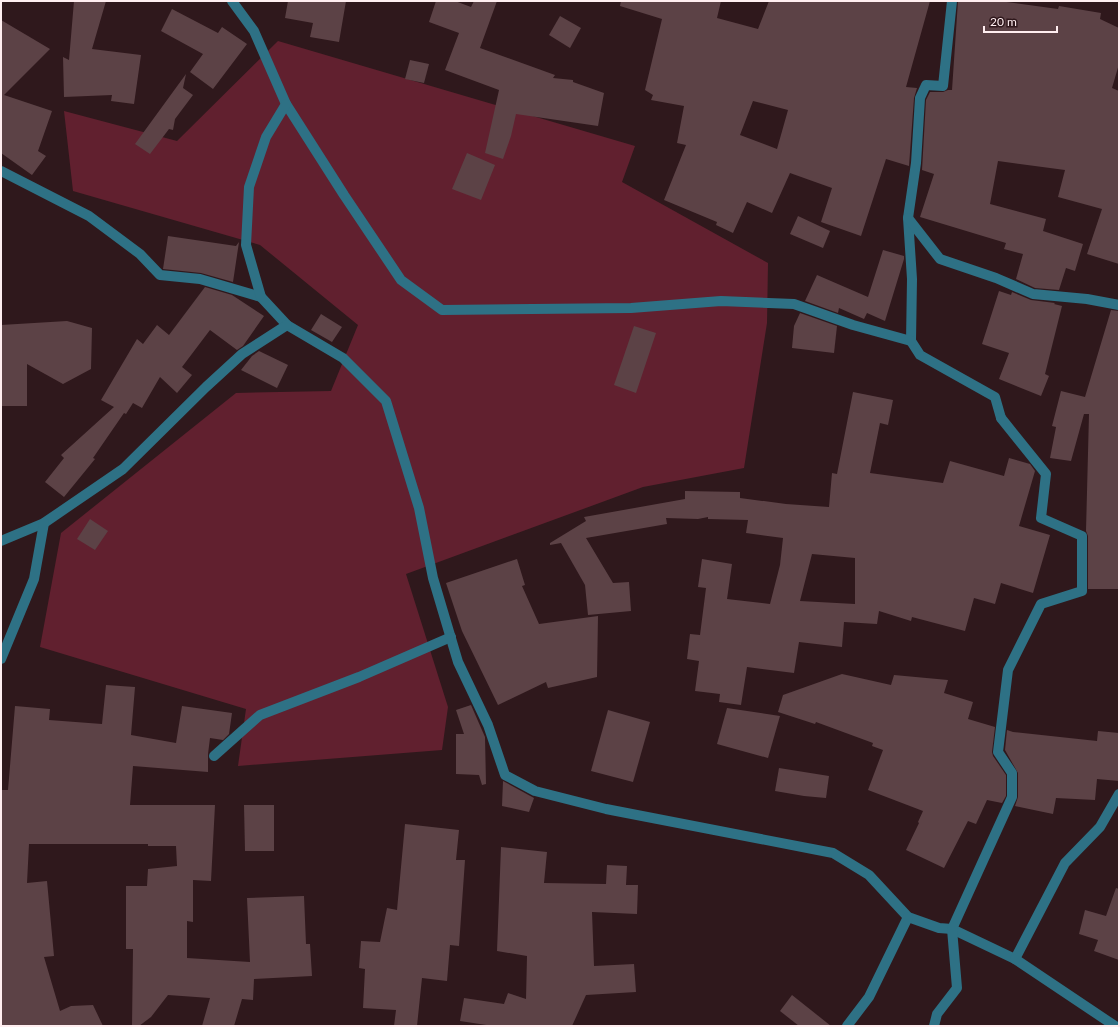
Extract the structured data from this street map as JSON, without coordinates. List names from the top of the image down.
{
  "scale_bar": "20 m"
}
